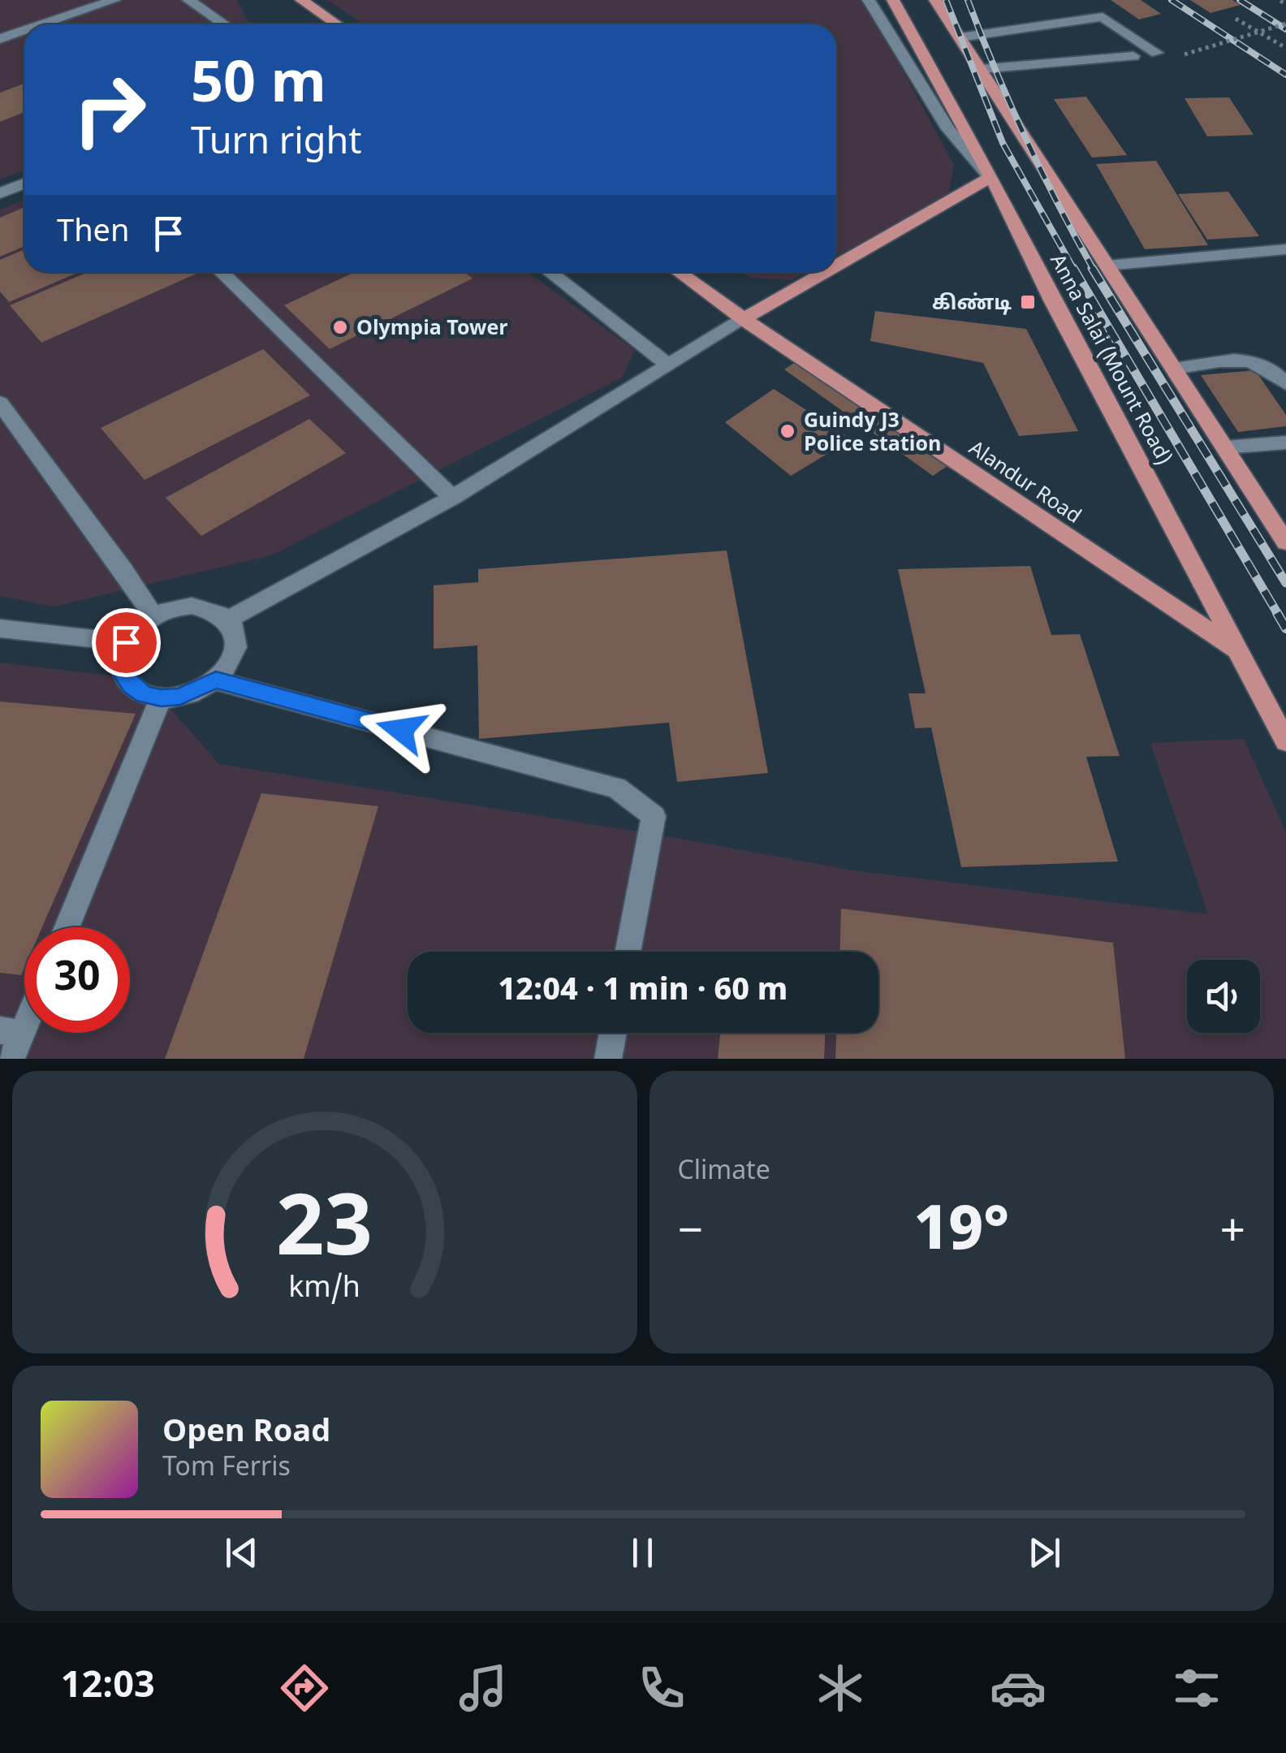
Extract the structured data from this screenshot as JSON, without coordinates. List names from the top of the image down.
{
  "streets": {
    "main road": ["Anna Salai (Mount Road)", "Alandur Road"]
  },
  "crossings": [
    ["Anna Salai (Mount Road)", "Alandur Road"]
  ],
  "places": {
    "transit": ["கிண்டி"],
    "other": ["Olympia Tower", "Guindy J3 Police station"]
  },
  "page": {
    "turn": ["50 m", "Turn right"],
    "then": "Then",
    "limit": "30",
    "trip": "12:04 · 1 min · 60 m",
    "tile": "Climate",
    "heat": ["−", "19°", "+"],
    "song": ["Open Road", "Tom Ferris"],
    "tabs": "12:03",
    "gauge": ["23", "km/h"]
  }
}
